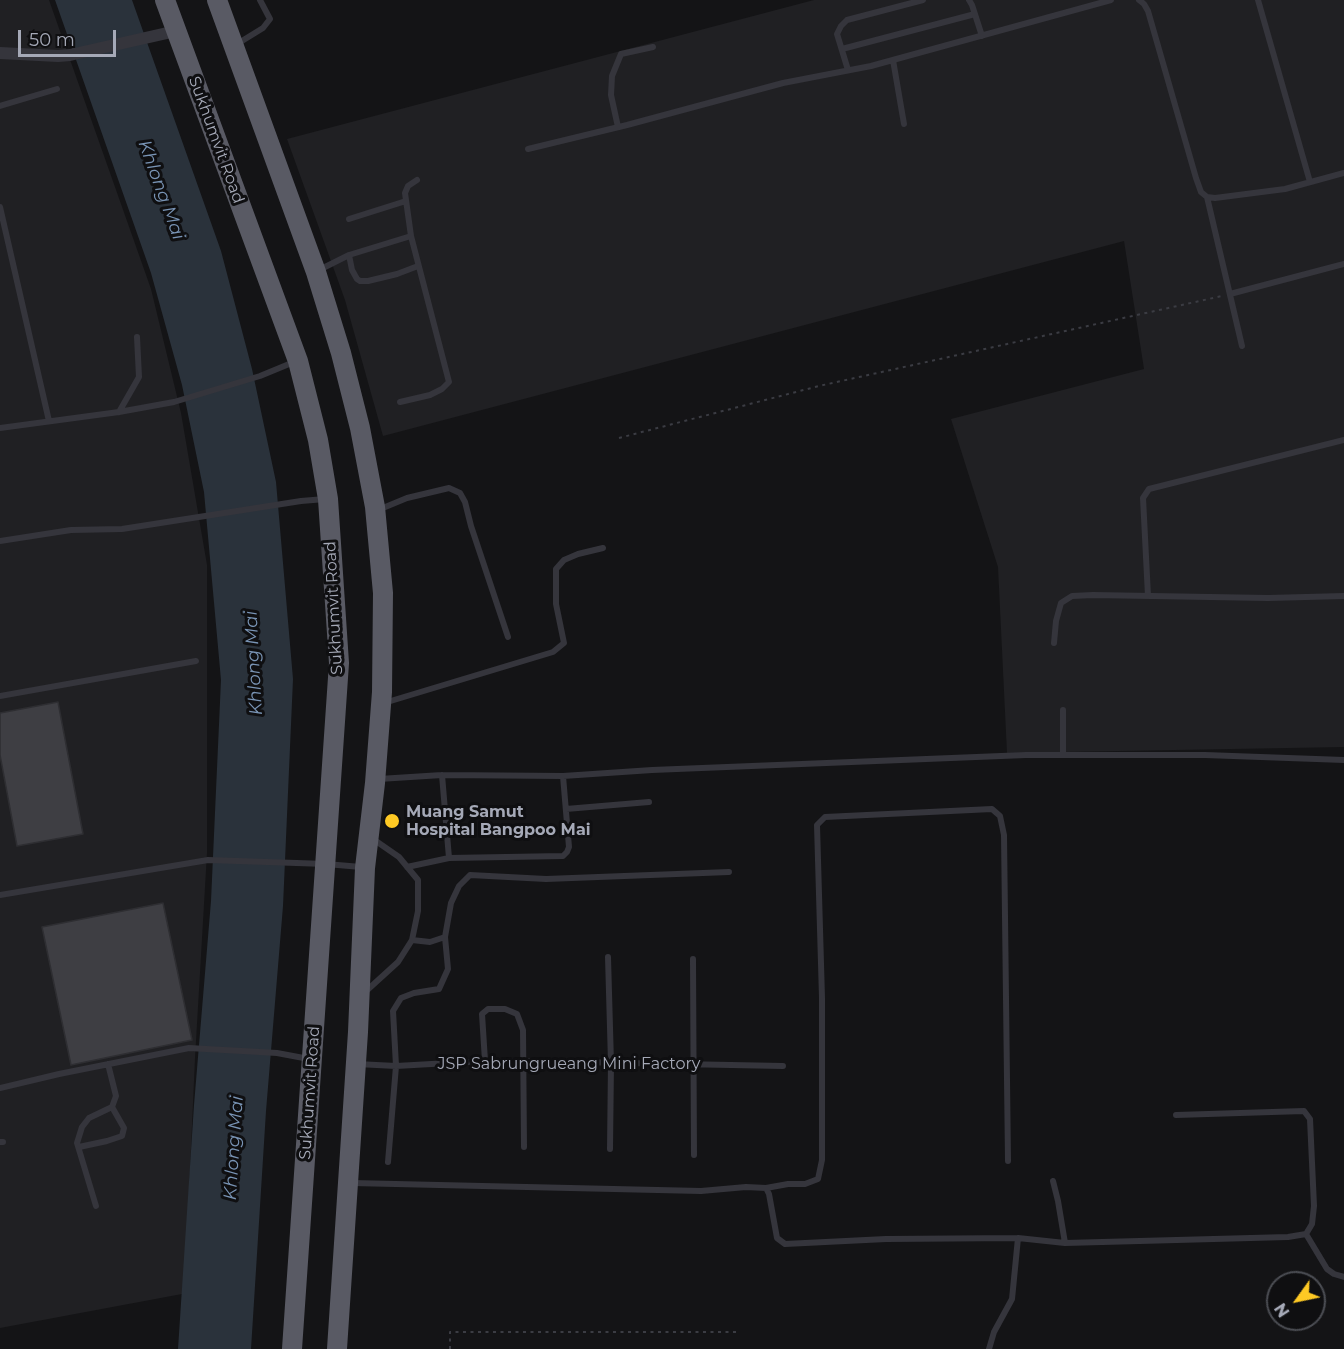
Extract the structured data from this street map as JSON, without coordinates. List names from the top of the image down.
{
  "streets": {
    "highway": ["Sukhumvit Road"],
    "lane": ["JSP Sabrungrueang Mini Factory"]
  },
  "water": ["Khlong Mai"],
  "places": ["Muang Samut Hospital Bangpoo Mai"],
  "scale_bar": "50 m",
  "north": "bottom left"
}
